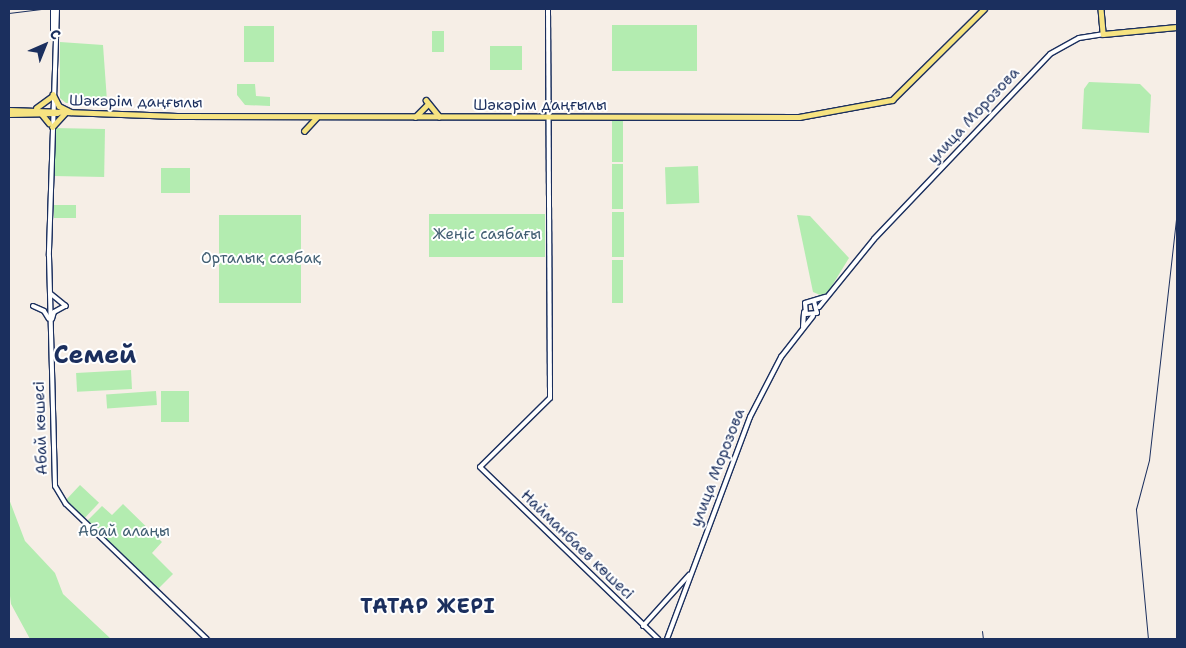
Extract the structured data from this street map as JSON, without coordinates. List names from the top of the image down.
{
  "streets": {
    "main road": [
      "Шәкәрім даңғылы",
      "улица Морозова",
      "Абай көшесі",
      "Найманбаев көшесі"
    ]
  },
  "crossings": [
    ["Шәкәрім даңғылы", "Абай көшесі"],
    ["Шәкәрім даңғылы", "Найманбаев көшесі"]
  ],
  "districts": ["Семей", "ТАТАР ЖЕРІ"],
  "parks": ["Жеңіс саябағы", "Орталық саябақ", "Абай алаңы"],
  "north": "top right"
}
